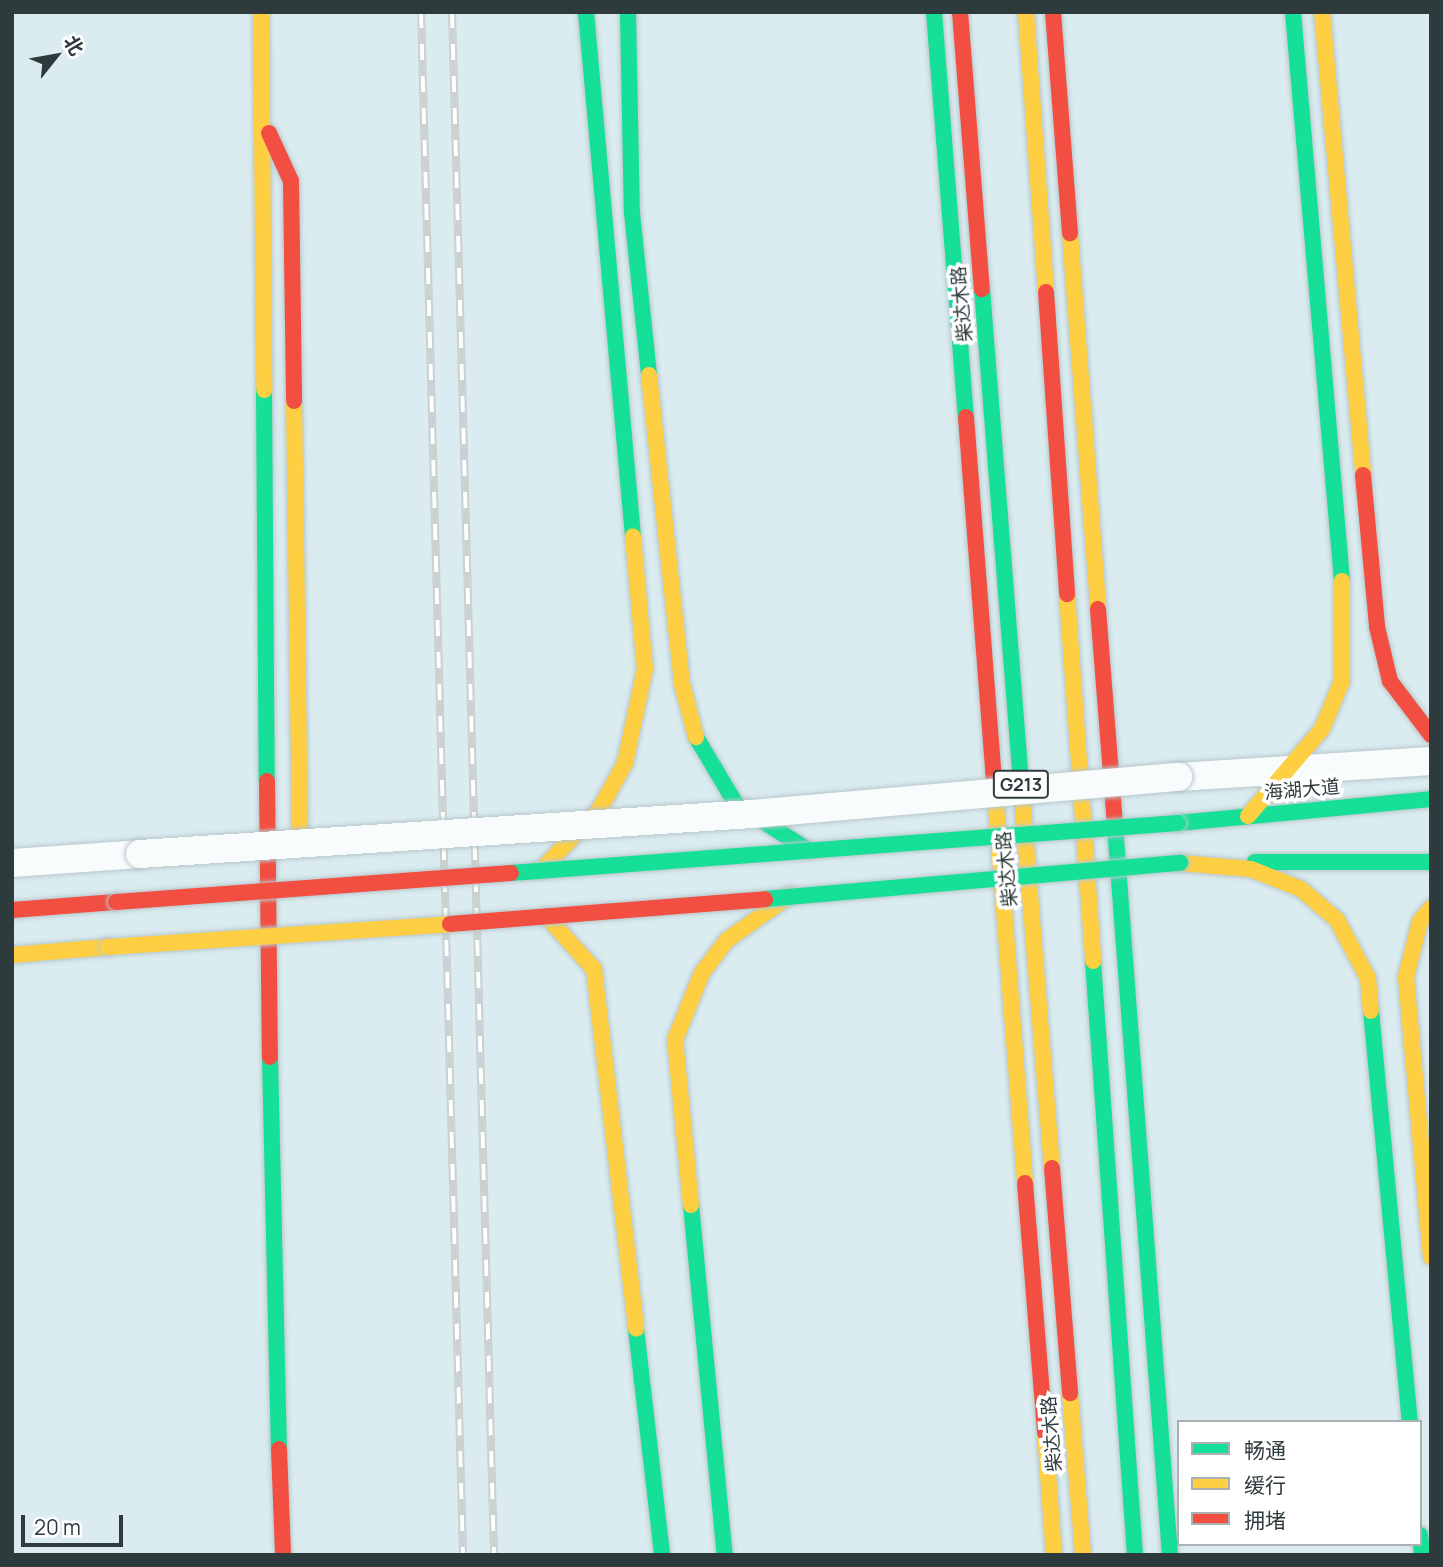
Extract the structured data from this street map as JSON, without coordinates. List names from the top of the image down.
{
  "streets": {
    "main road": ["柴达木路", "G213", "海湖大道"]
  },
  "legend": ["畅通", "缓行", "拥堵"],
  "scale_bar": "20 m",
  "north": "top right"
}
